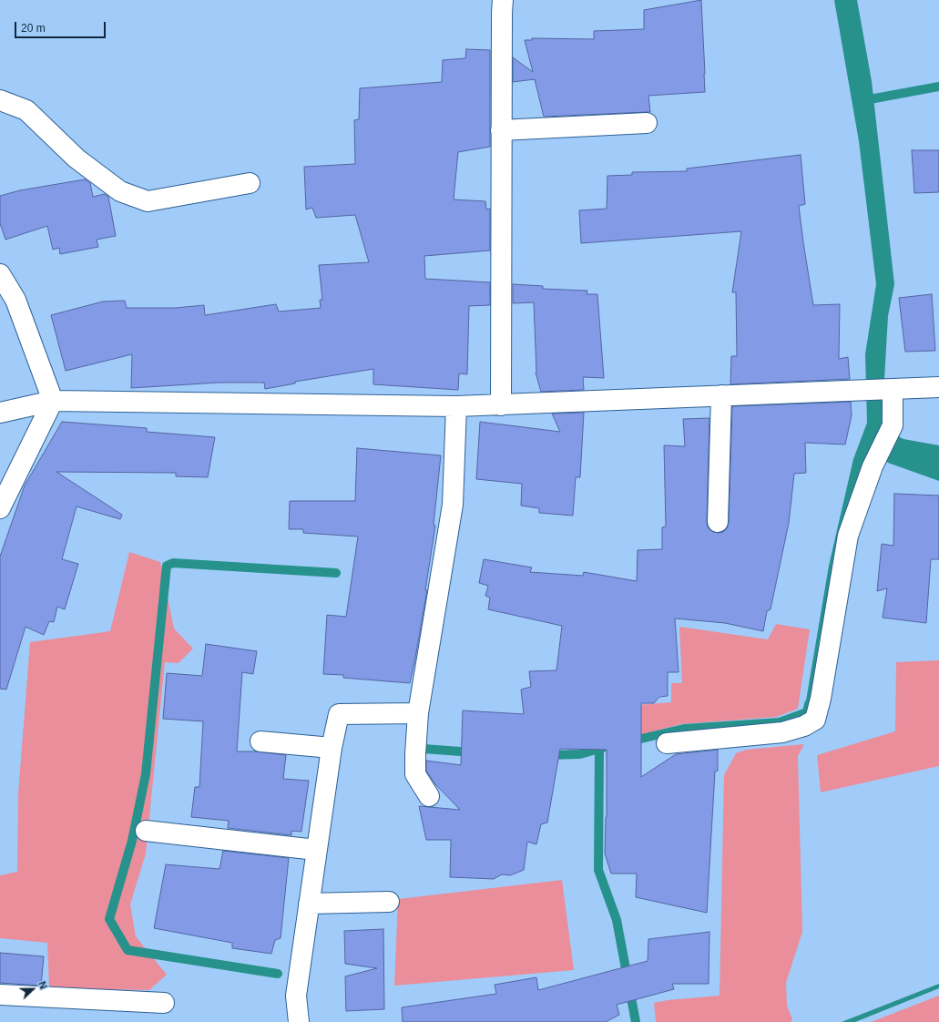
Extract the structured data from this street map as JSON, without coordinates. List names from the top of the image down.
{
  "scale_bar": "20 m",
  "north": "right"
}
